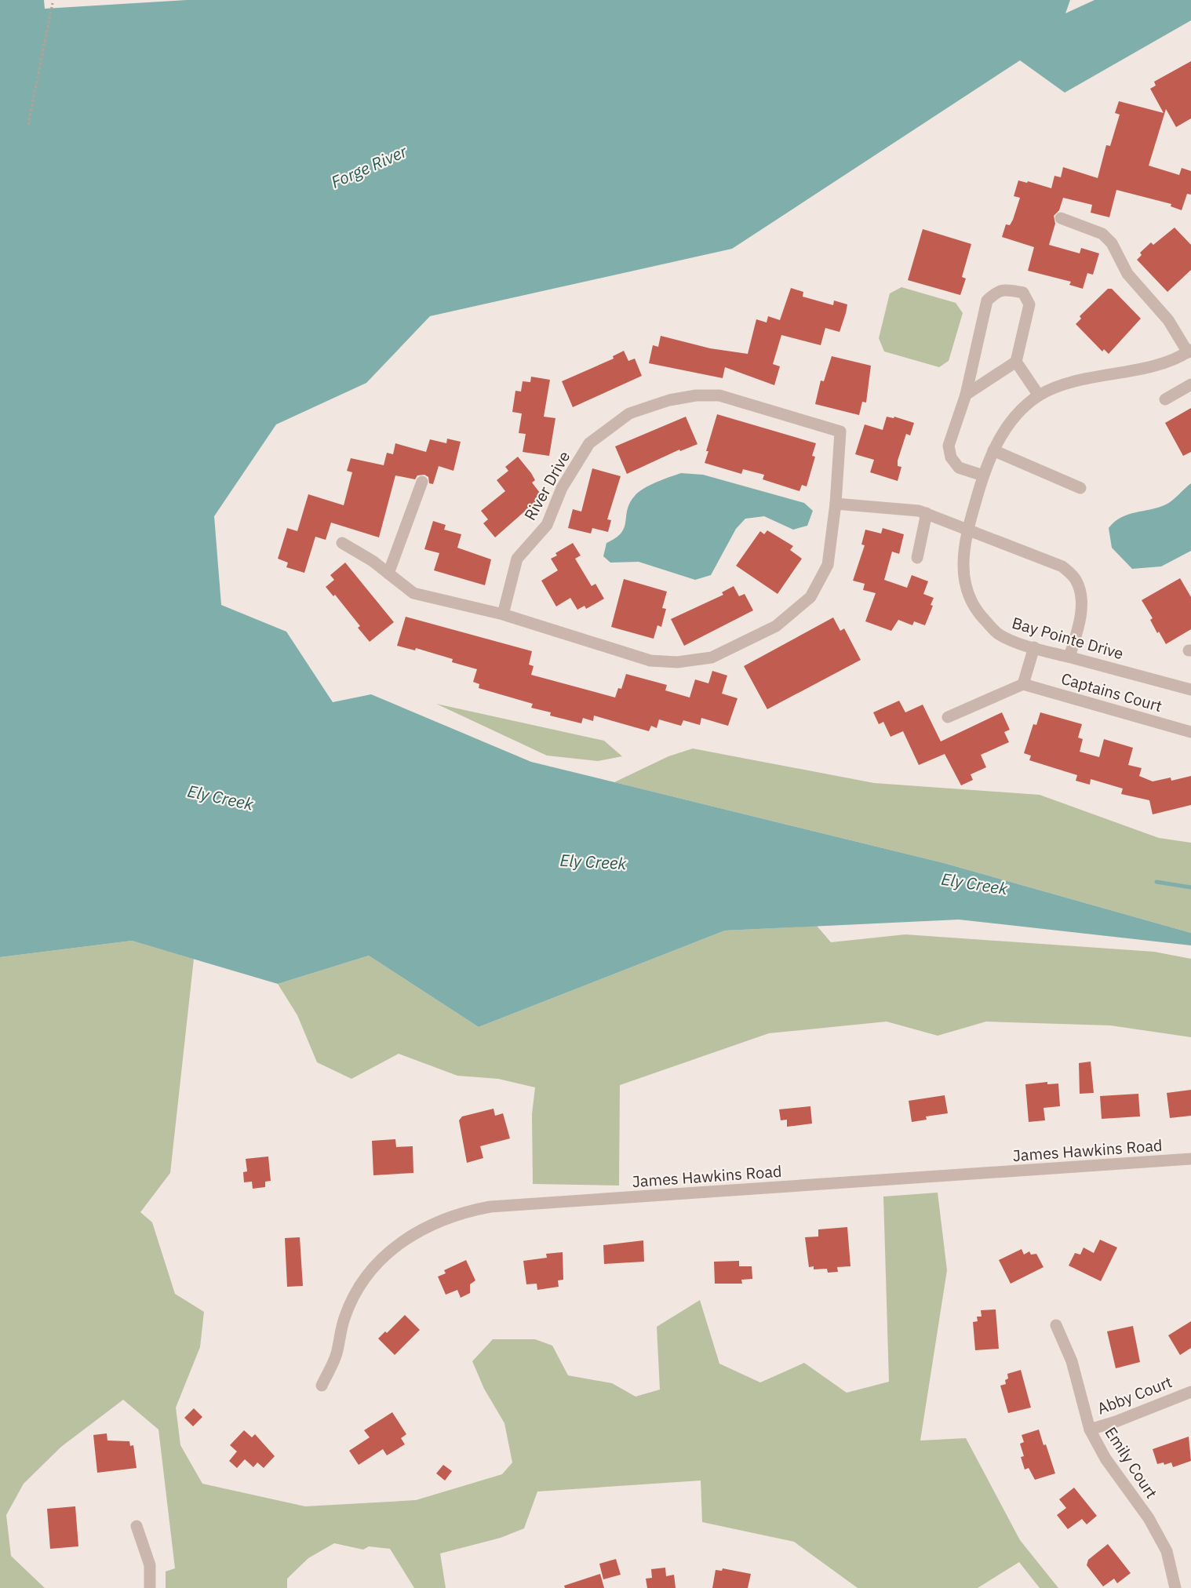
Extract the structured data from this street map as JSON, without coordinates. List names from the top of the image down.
{
  "streets": {
    "street": [
      "River Drive",
      "Bay Pointe Drive",
      "Captains Court",
      "James Hawkins Road",
      "Abby Court",
      "Emily Court"
    ]
  },
  "crossings": [
    ["Abby Court", "Emily Court"]
  ],
  "water": ["Forge River", "Ely Creek"]
}
